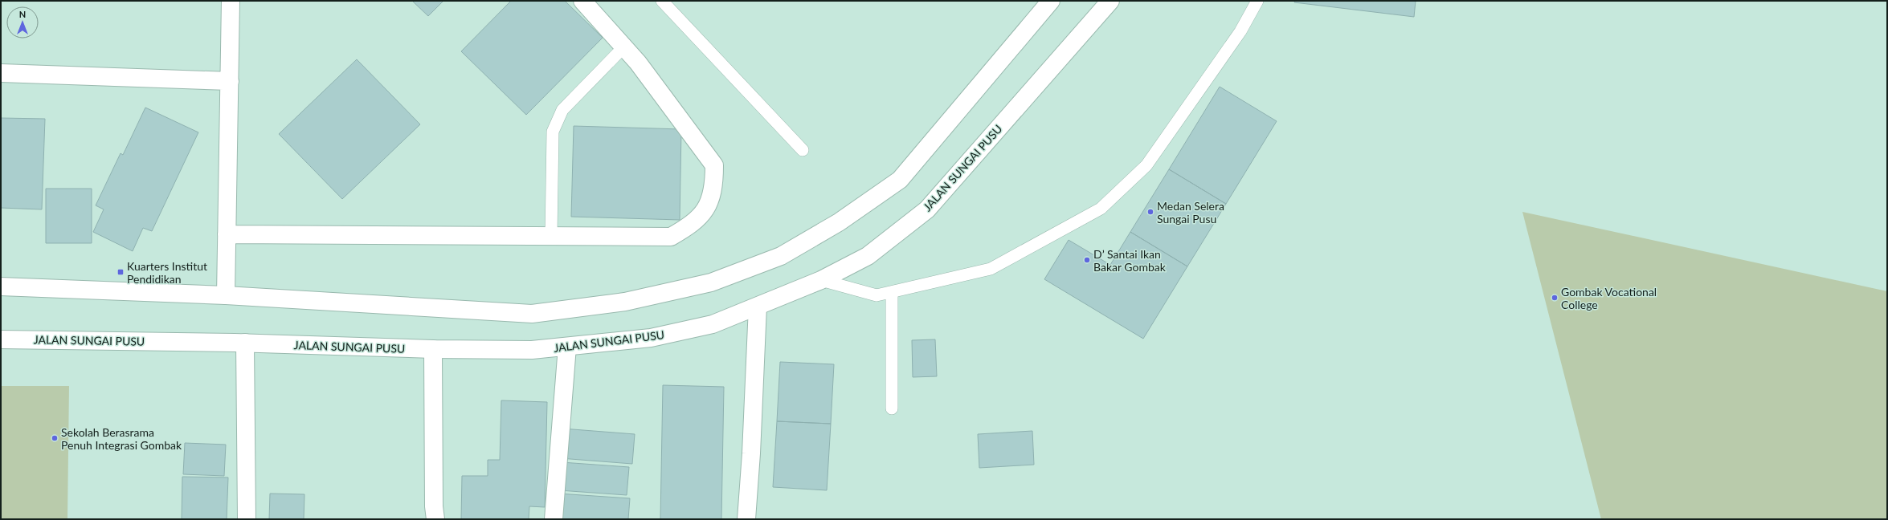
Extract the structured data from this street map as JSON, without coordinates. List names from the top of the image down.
{
  "streets": {
    "main road": ["JALAN SUNGAI PUSU"]
  },
  "places": {
    "other": [
      "Medan Selera Sungai Pusu",
      "D’ Santai Ikan Bakar Gombak",
      "Gombak Vocational College",
      "Sekolah Berasrama Penuh Integrasi Gombak"
    ],
    "transit": ["Kuarters Institut Pendidikan"]
  },
  "north": "top"
}
